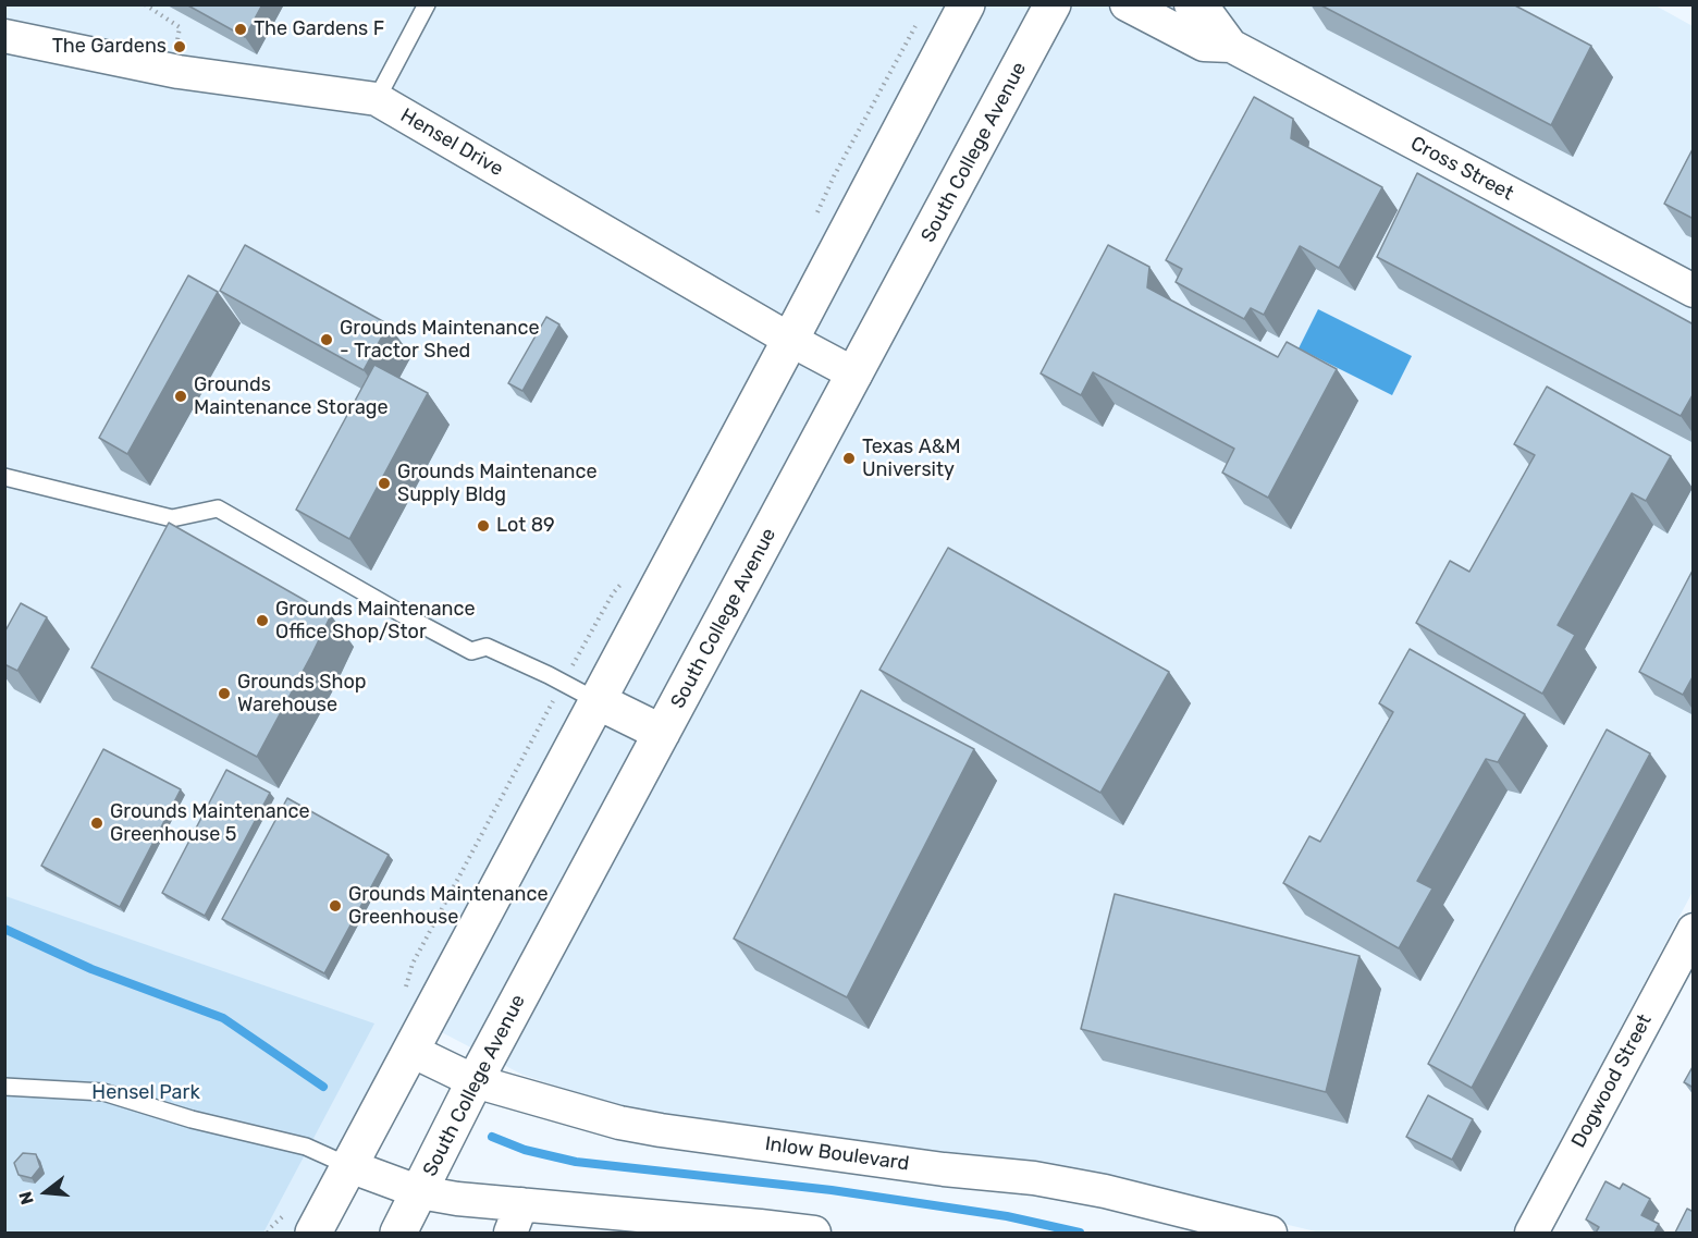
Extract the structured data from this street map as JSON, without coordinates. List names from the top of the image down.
{
  "streets": {
    "main road": ["South College Avenue"],
    "street": [
      "Hensel Drive",
      "Cross Street",
      "Dogwood Street",
      "Inlow Boulevard"
    ]
  },
  "crossings": [
    ["Hensel Drive", "South College Avenue"],
    ["South College Avenue", "Inlow Boulevard"]
  ],
  "parks": ["Hensel Park"],
  "places": [
    "The Gardens F",
    "The Gardens",
    "Grounds Maintenance - Tractor Shed",
    "Grounds Maintenance Storage",
    "Texas A&M University",
    "Grounds Maintenance Supply Bldg",
    "Lot 89",
    "Grounds Maintenance Office Shop/Stor",
    "Grounds Shop Warehouse",
    "Grounds Maintenance Greenhouse 5",
    "Grounds Maintenance Greenhouse"
  ],
  "north": "left"
}
